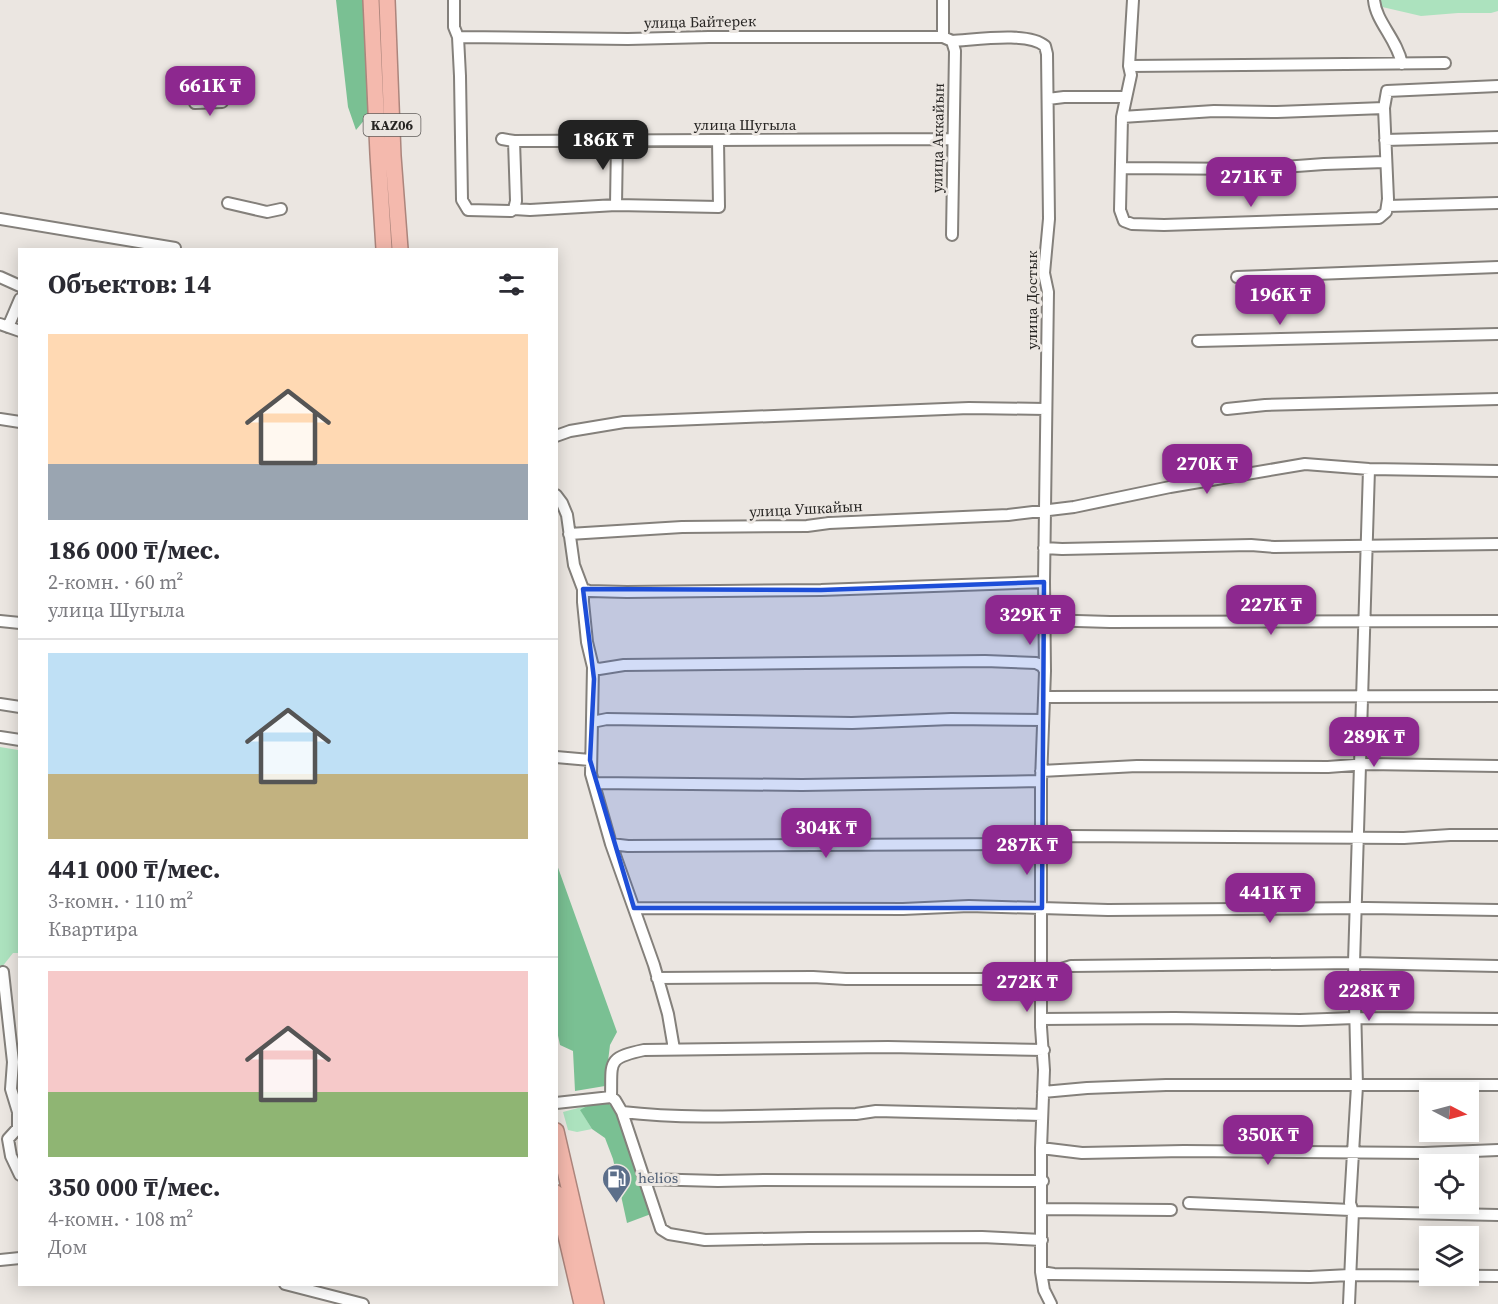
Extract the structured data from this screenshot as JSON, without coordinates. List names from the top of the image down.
{
  "streets": {
    "highway": ["KАZ06"],
    "street": [
      "улица Байтерек",
      "улица Шугыла",
      "улица Аккайын",
      "улица Достык",
      "улица Ушкайын"
    ]
  },
  "crossings": [
    ["улица Байтерек", "улица Аккайын"],
    ["улица Байтерек", "улица Достык"],
    ["улица Шугыла", "улица Аккайын"],
    ["улица Достык", "улица Ушкайын"]
  ],
  "places": {
    "fuel station": ["helios"]
  },
  "north": "right",
  "page": {
    "price": [
      "661K ₸",
      "186K ₸",
      "271K ₸",
      "196K ₸",
      "270K ₸",
      "227K ₸",
      "329K ₸",
      "289K ₸",
      "304K ₸",
      "287K ₸",
      "441K ₸",
      "272K ₸",
      "228K ₸",
      "350K ₸"
    ],
    "heading": "Объектов: 14",
    "list": [
      {
        "name": "186 000 ₸/мес.",
        "note": "2-комн. · 60 m² · улица Шугыла"
      },
      {
        "name": "441 000 ₸/мес.",
        "note": "3-комн. · 110 m² · Квартира"
      },
      {
        "name": "350 000 ₸/мес.",
        "note": "4-комн. · 108 m² · Дом"
      }
    ]
  }
}
